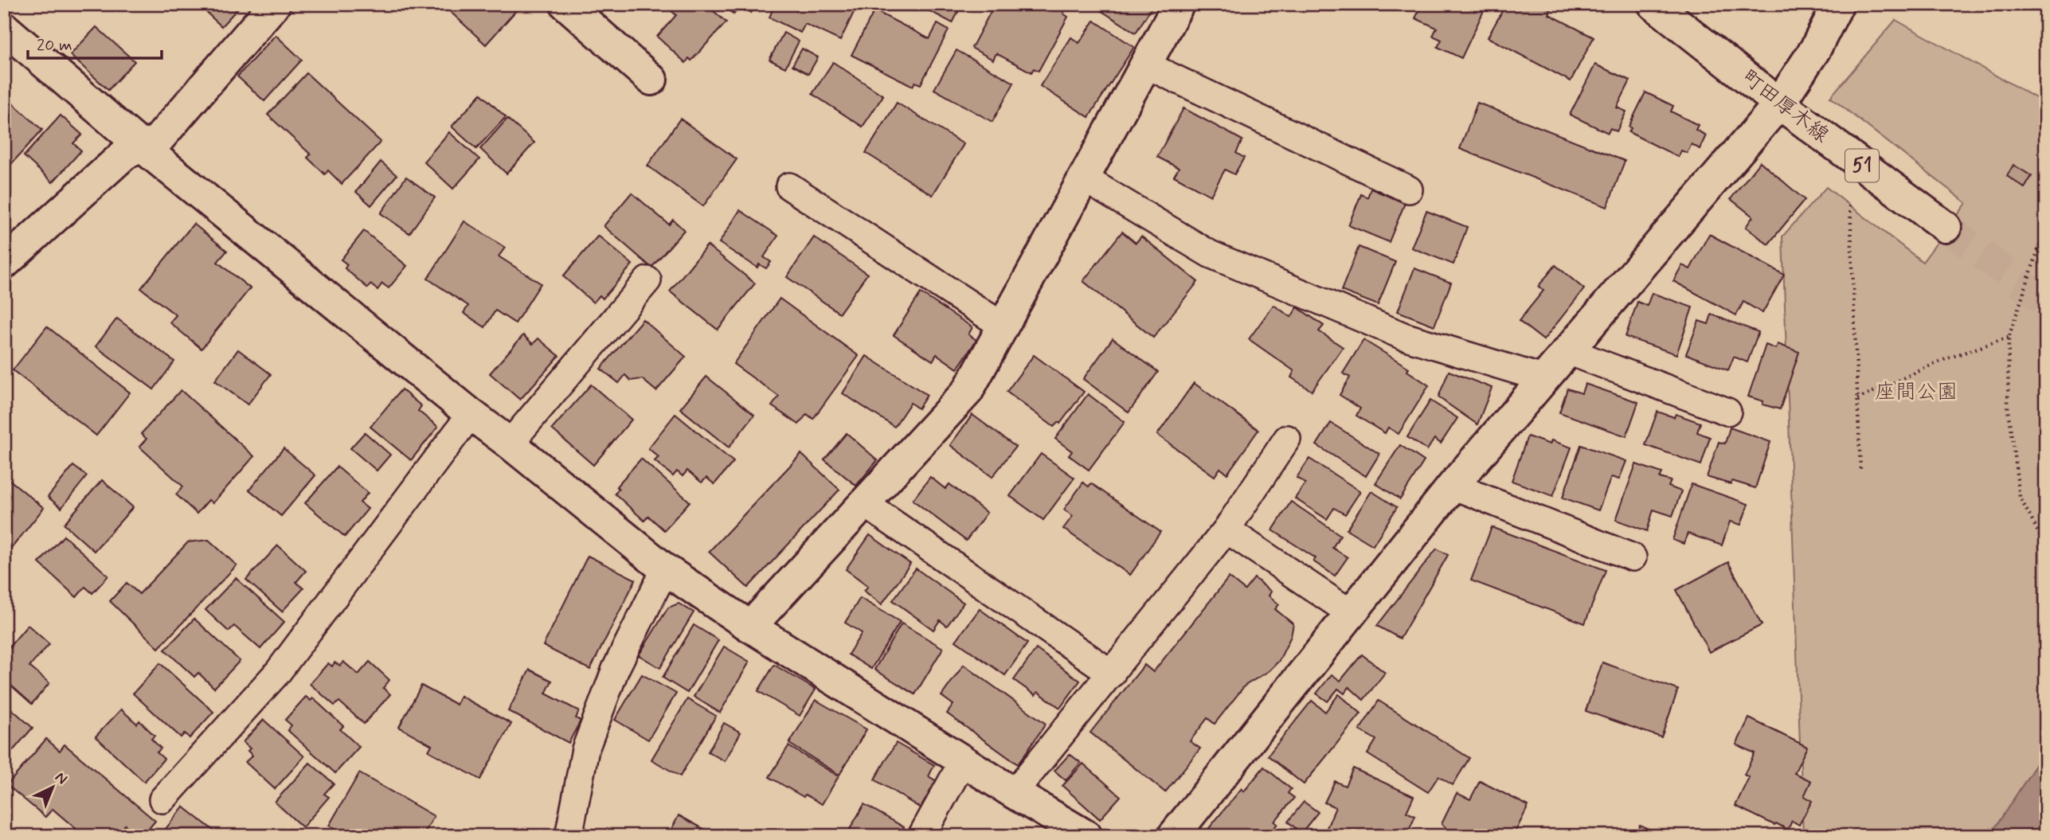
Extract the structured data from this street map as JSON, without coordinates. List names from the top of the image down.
{
  "streets": {
    "street": ["町田厚木線", "51"]
  },
  "parks": ["座間公園"],
  "scale_bar": "20 m",
  "north": "top right"
}
